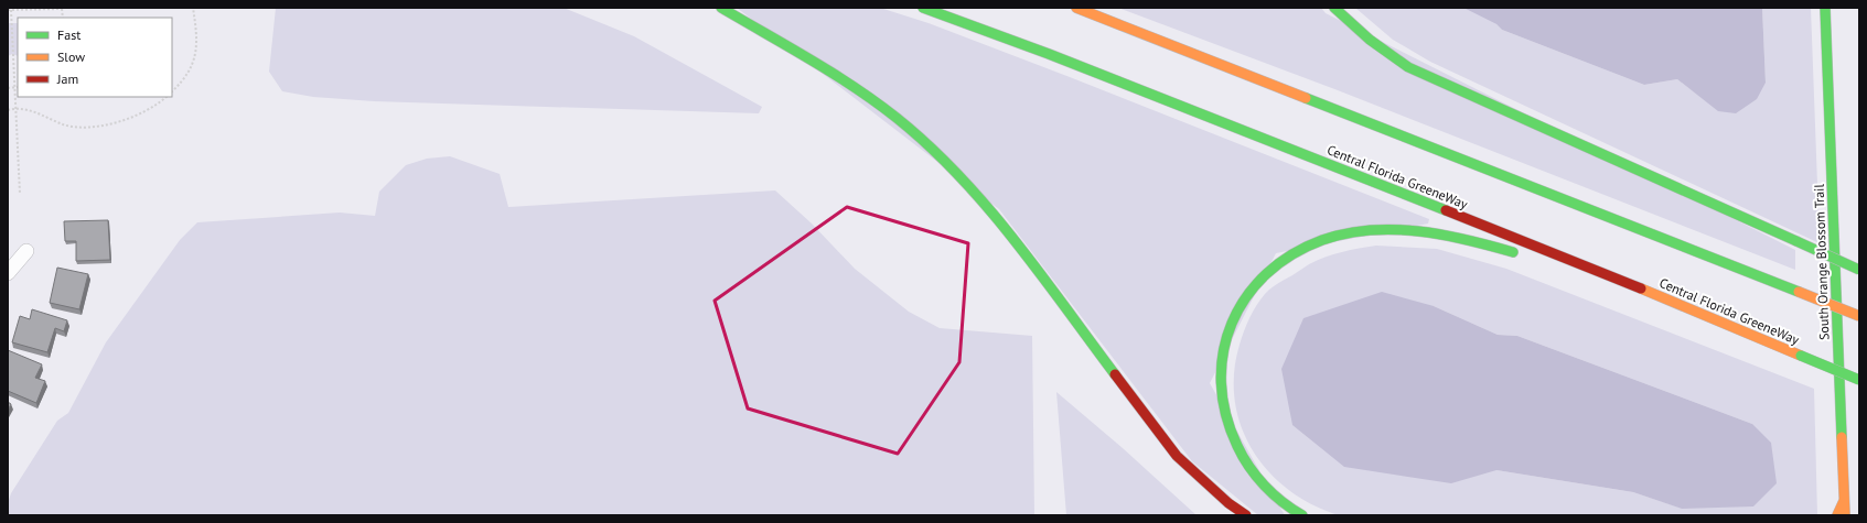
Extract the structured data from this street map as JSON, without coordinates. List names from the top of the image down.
{
  "streets": {
    "main road": ["Central Florida GreeneWay", "South Orange Blossom Trail"]
  },
  "legend": ["Fast", "Slow", "Jam"]
}
